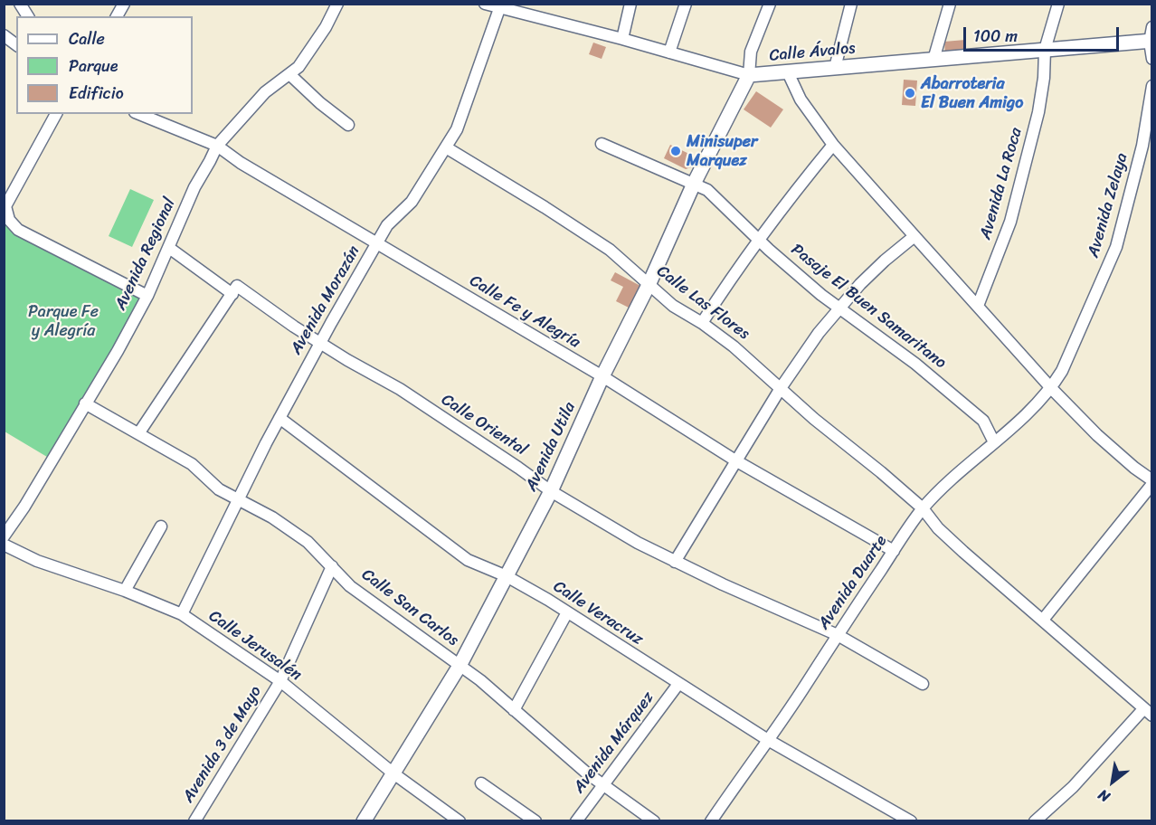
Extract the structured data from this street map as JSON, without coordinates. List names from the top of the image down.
{
  "streets": {
    "street": [
      "Calle Ávalos",
      "Avenida La Roca",
      "Avenida Zelaya",
      "Avenida Regional",
      "Avenida Morazán",
      "Calle Las Flores",
      "Pasaje El Buen Samaritano",
      "Calle Fe y Alegría",
      "Calle Oriental",
      "Avenida Utila",
      "Avenida Duarte",
      "Calle San Carlos",
      "Calle Veracruz",
      "Calle Jerusalén",
      "Avenida Márquez",
      "Avenida 3 de Mayo"
    ]
  },
  "crossings": [
    ["Calle Ávalos", "Avenida La Roca"],
    ["Calle Ávalos", "Avenida Morazán"],
    ["Calle Ávalos", "Avenida Utila"],
    ["Avenida Zelaya", "Avenida Duarte"],
    ["Avenida Regional", "Calle Fe y Alegría"],
    ["Avenida Regional", "Calle Oriental"],
    ["Avenida Regional", "Calle San Carlos"],
    ["Avenida Morazán", "Calle Las Flores"],
    ["Avenida Morazán", "Calle Fe y Alegría"],
    ["Avenida Morazán", "Calle Oriental"],
    ["Avenida Morazán", "Calle San Carlos"],
    ["Avenida Morazán", "Calle Veracruz"],
    ["Avenida Morazán", "Calle Jerusalén"],
    ["Calle Las Flores", "Avenida Utila"],
    ["Calle Las Flores", "Avenida Duarte"],
    ["Pasaje El Buen Samaritano", "Avenida Utila"],
    ["Pasaje El Buen Samaritano", "Avenida Duarte"],
    ["Calle Fe y Alegría", "Avenida Utila"],
    ["Calle Fe y Alegría", "Avenida Duarte"],
    ["Calle Oriental", "Avenida Utila"],
    ["Calle Oriental", "Avenida Duarte"],
    ["Avenida Utila", "Calle San Carlos"],
    ["Avenida Utila", "Calle Veracruz"],
    ["Avenida Utila", "Calle Jerusalén"],
    ["Avenida Duarte", "Calle Veracruz"],
    ["Calle San Carlos", "Avenida Márquez"],
    ["Calle San Carlos", "Avenida 3 de Mayo"],
    ["Calle Veracruz", "Avenida Márquez"],
    ["Calle Jerusalén", "Avenida 3 de Mayo"]
  ],
  "parks": ["Parque Fe y Alegría"],
  "places": ["Abarroteria El Buen Amigo", "Minisuper Marquez"],
  "legend": ["Calle", "Parque", "Edificio"],
  "scale_bar": "100 m",
  "north": "bottom left"
}
